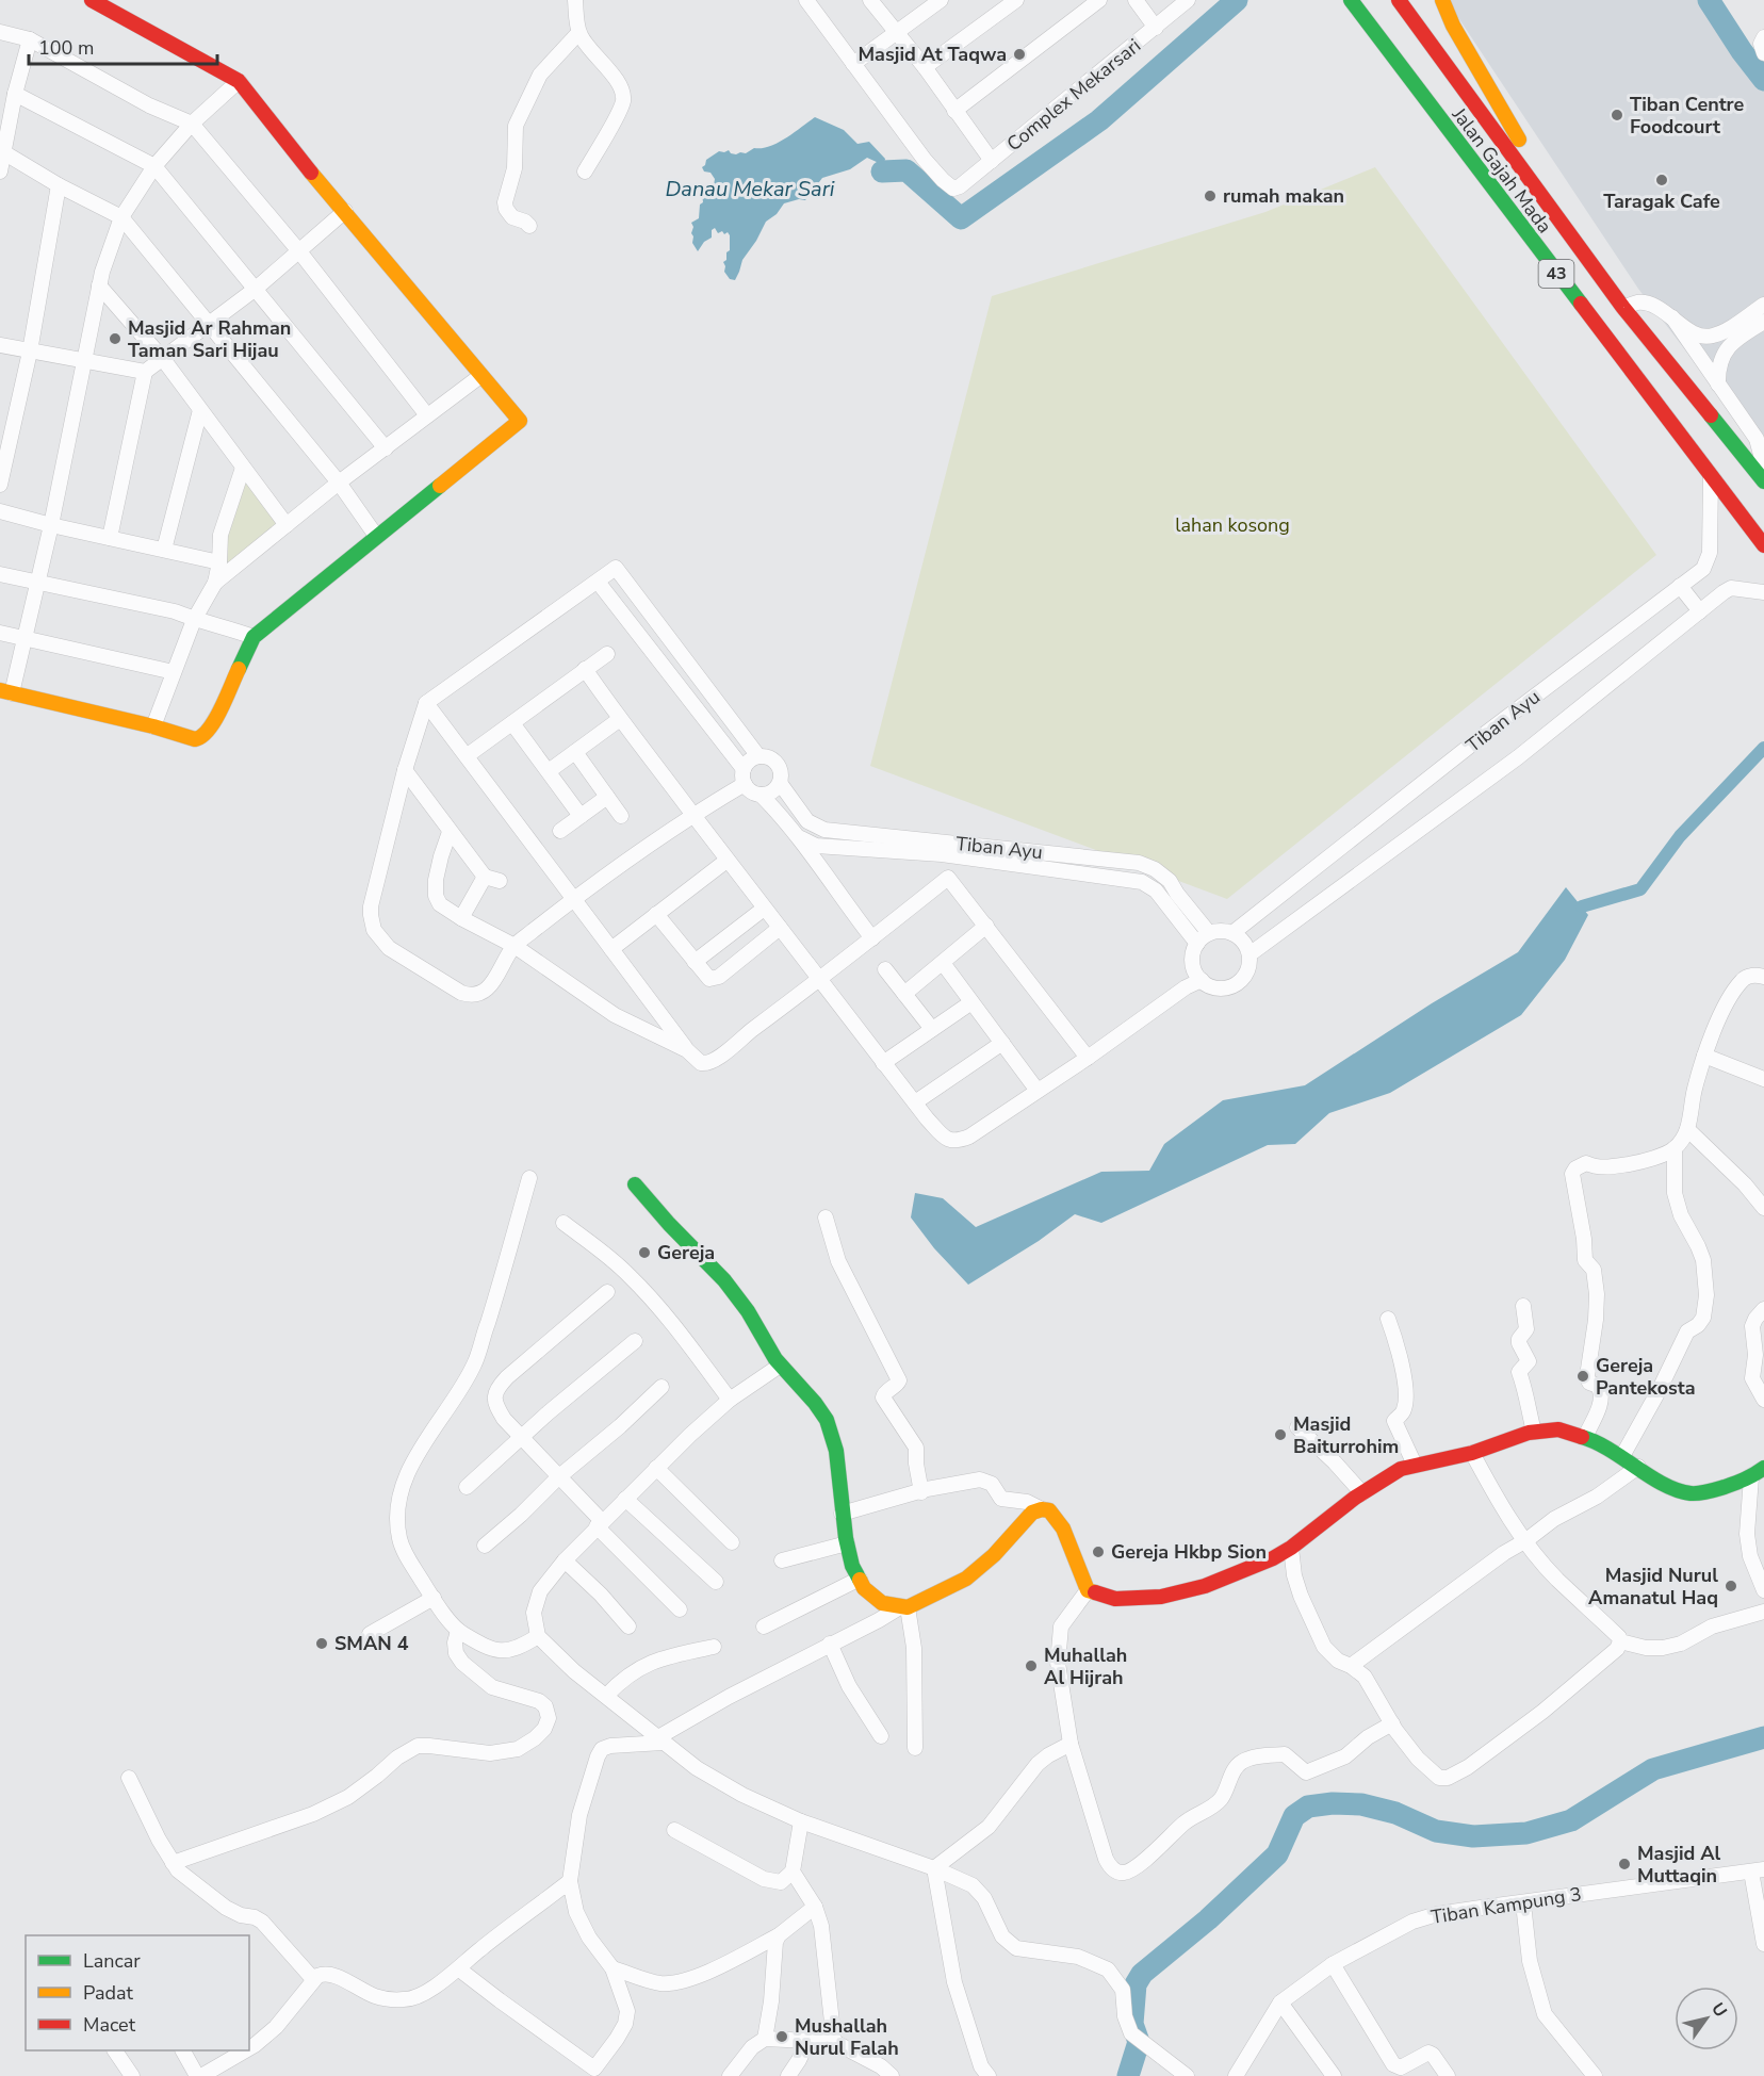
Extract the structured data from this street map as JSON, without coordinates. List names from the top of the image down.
{
  "streets": {
    "main road": ["Jalan Gajah Mada", "43"],
    "street": ["Complex Mekarsari", "Tiban Ayu", "Tiban Kampung 3"]
  },
  "crossings": [
    ["Jalan Gajah Mada", "Tiban Ayu"]
  ],
  "water": ["Danau Mekar Sari"],
  "parks": ["lahan kosong"],
  "places": [
    "Masjid At Taqwa",
    "Tiban Centre Foodcourt",
    "Taragak Cafe",
    "rumah makan",
    "Masjid Ar Rahman Taman Sari Hijau",
    "Gereja",
    "Gereja Pantekosta",
    "Masjid Baiturrohim",
    "Gereja Hkbp Sion",
    "Masjid Nurul Amanatul Haq",
    "SMAN 4",
    "Muhallah Al Hijrah",
    "Masjid Al Muttaqin",
    "Mushallah Nurul Falah"
  ],
  "legend": ["Lancar", "Padat", "Macet"],
  "scale_bar": "100 m",
  "north": "top right"
}
